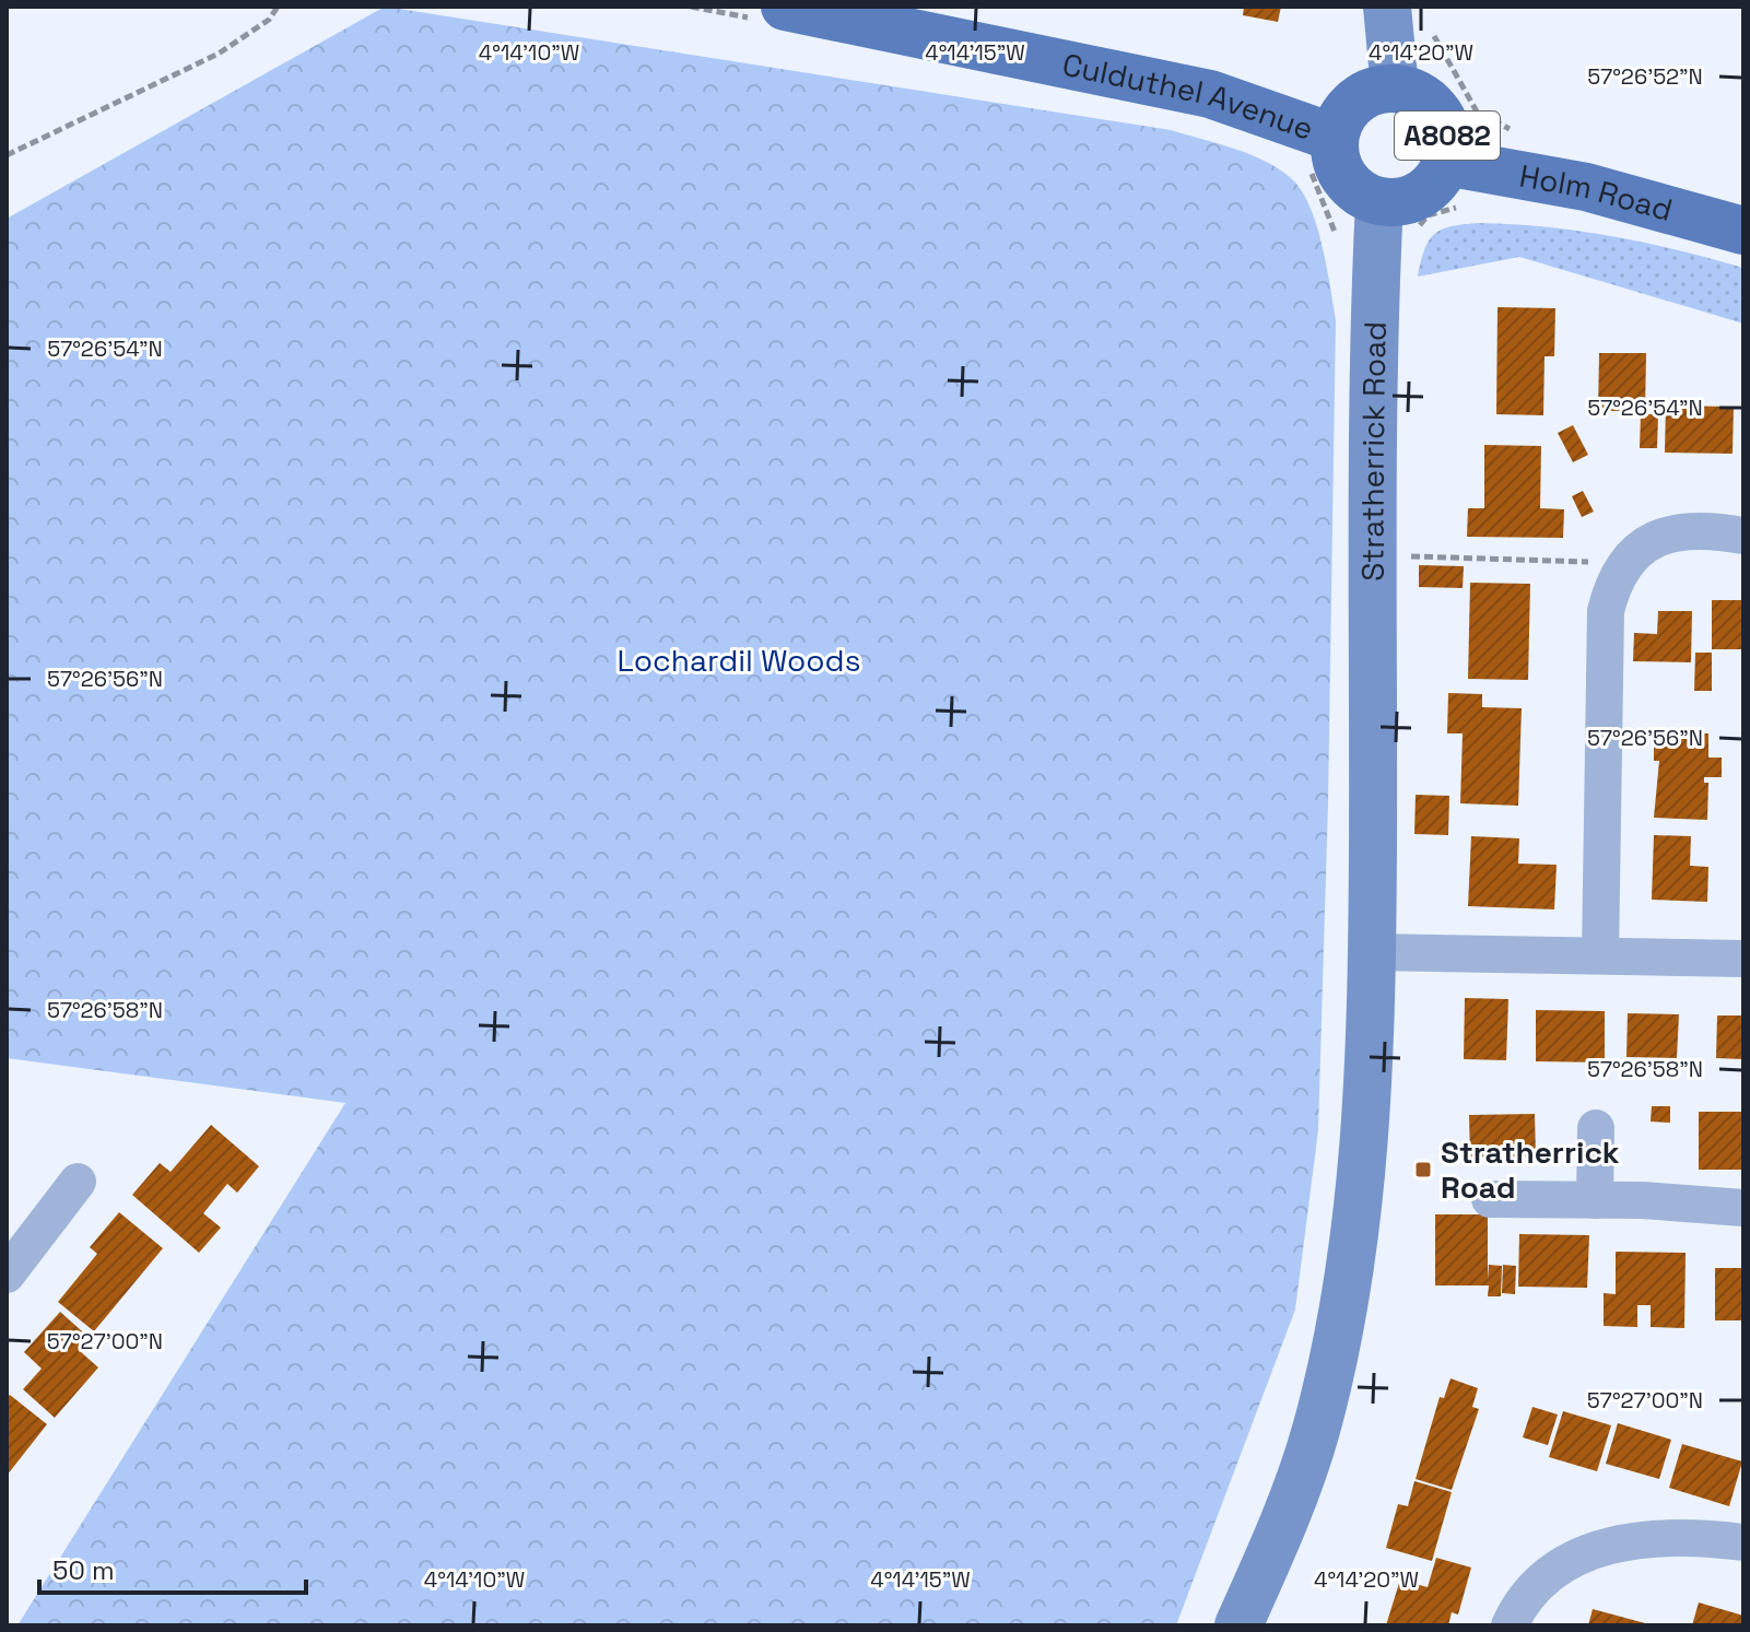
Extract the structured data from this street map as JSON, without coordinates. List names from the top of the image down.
{
  "streets": {
    "main road": ["Culduthel Avenue", "A8082", "Holm Road"],
    "street": ["Stratherrick Road"]
  },
  "crossings": [
    ["Culduthel Avenue", "A8082"],
    ["Culduthel Avenue", "Holm Road"],
    ["Culduthel Avenue", "Stratherrick Road"],
    ["A8082", "Holm Road"],
    ["A8082", "Stratherrick Road"],
    ["Holm Road", "Stratherrick Road"]
  ],
  "parks": ["Lochardil Woods"],
  "places": {
    "transit": ["Stratherrick Road"]
  },
  "scale_bar": "50 m",
  "coordinates": [
    "4°14'10\"W",
    "4°14'15\"W",
    "4°14'20\"W",
    "57°26'52\"N",
    "57°26'54\"N",
    "57°26'56\"N",
    "57°26'58\"N",
    "57°27'00\"N"
  ]
}
